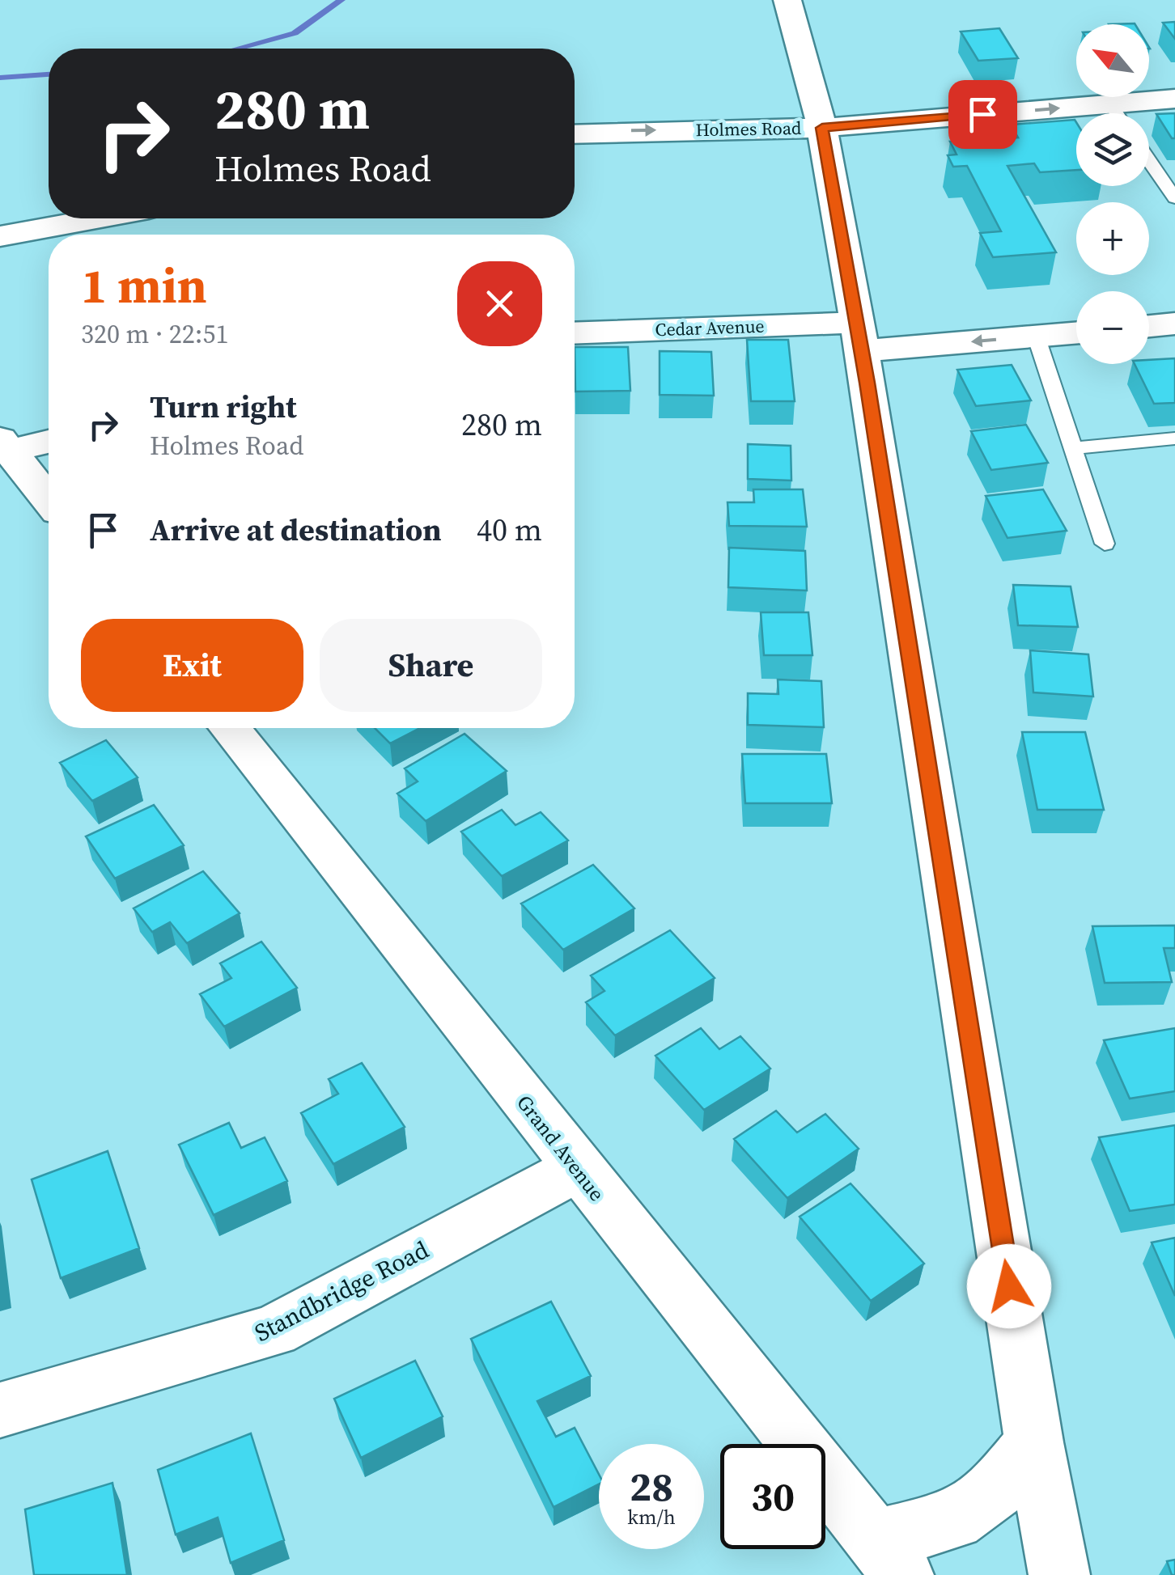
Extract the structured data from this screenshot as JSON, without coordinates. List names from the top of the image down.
{
  "streets": {
    "street": [
      "Holmes Road",
      "Cedar Avenue",
      "Grand Avenue",
      "Standbridge Road"
    ]
  },
  "crossings": [
    ["Grand Avenue", "Standbridge Road"]
  ],
  "one_way": ["Holmes Road", "Cedar Avenue"],
  "north": "top left",
  "page": {
    "map_buttons": ["+", "−"],
    "turn": ["280 m", "Holmes Road"],
    "heading": ["1 min", "320 m · 22:51"],
    "list": [
      {
        "name": "Turn right",
        "note": "Holmes Road",
        "value": "280 m"
      },
      {
        "name": "Arrive at destination",
        "value": "40 m"
      }
    ],
    "buttons": ["Exit", "Share"],
    "speed": "28 km/h",
    "limit": "30"
  }
}
